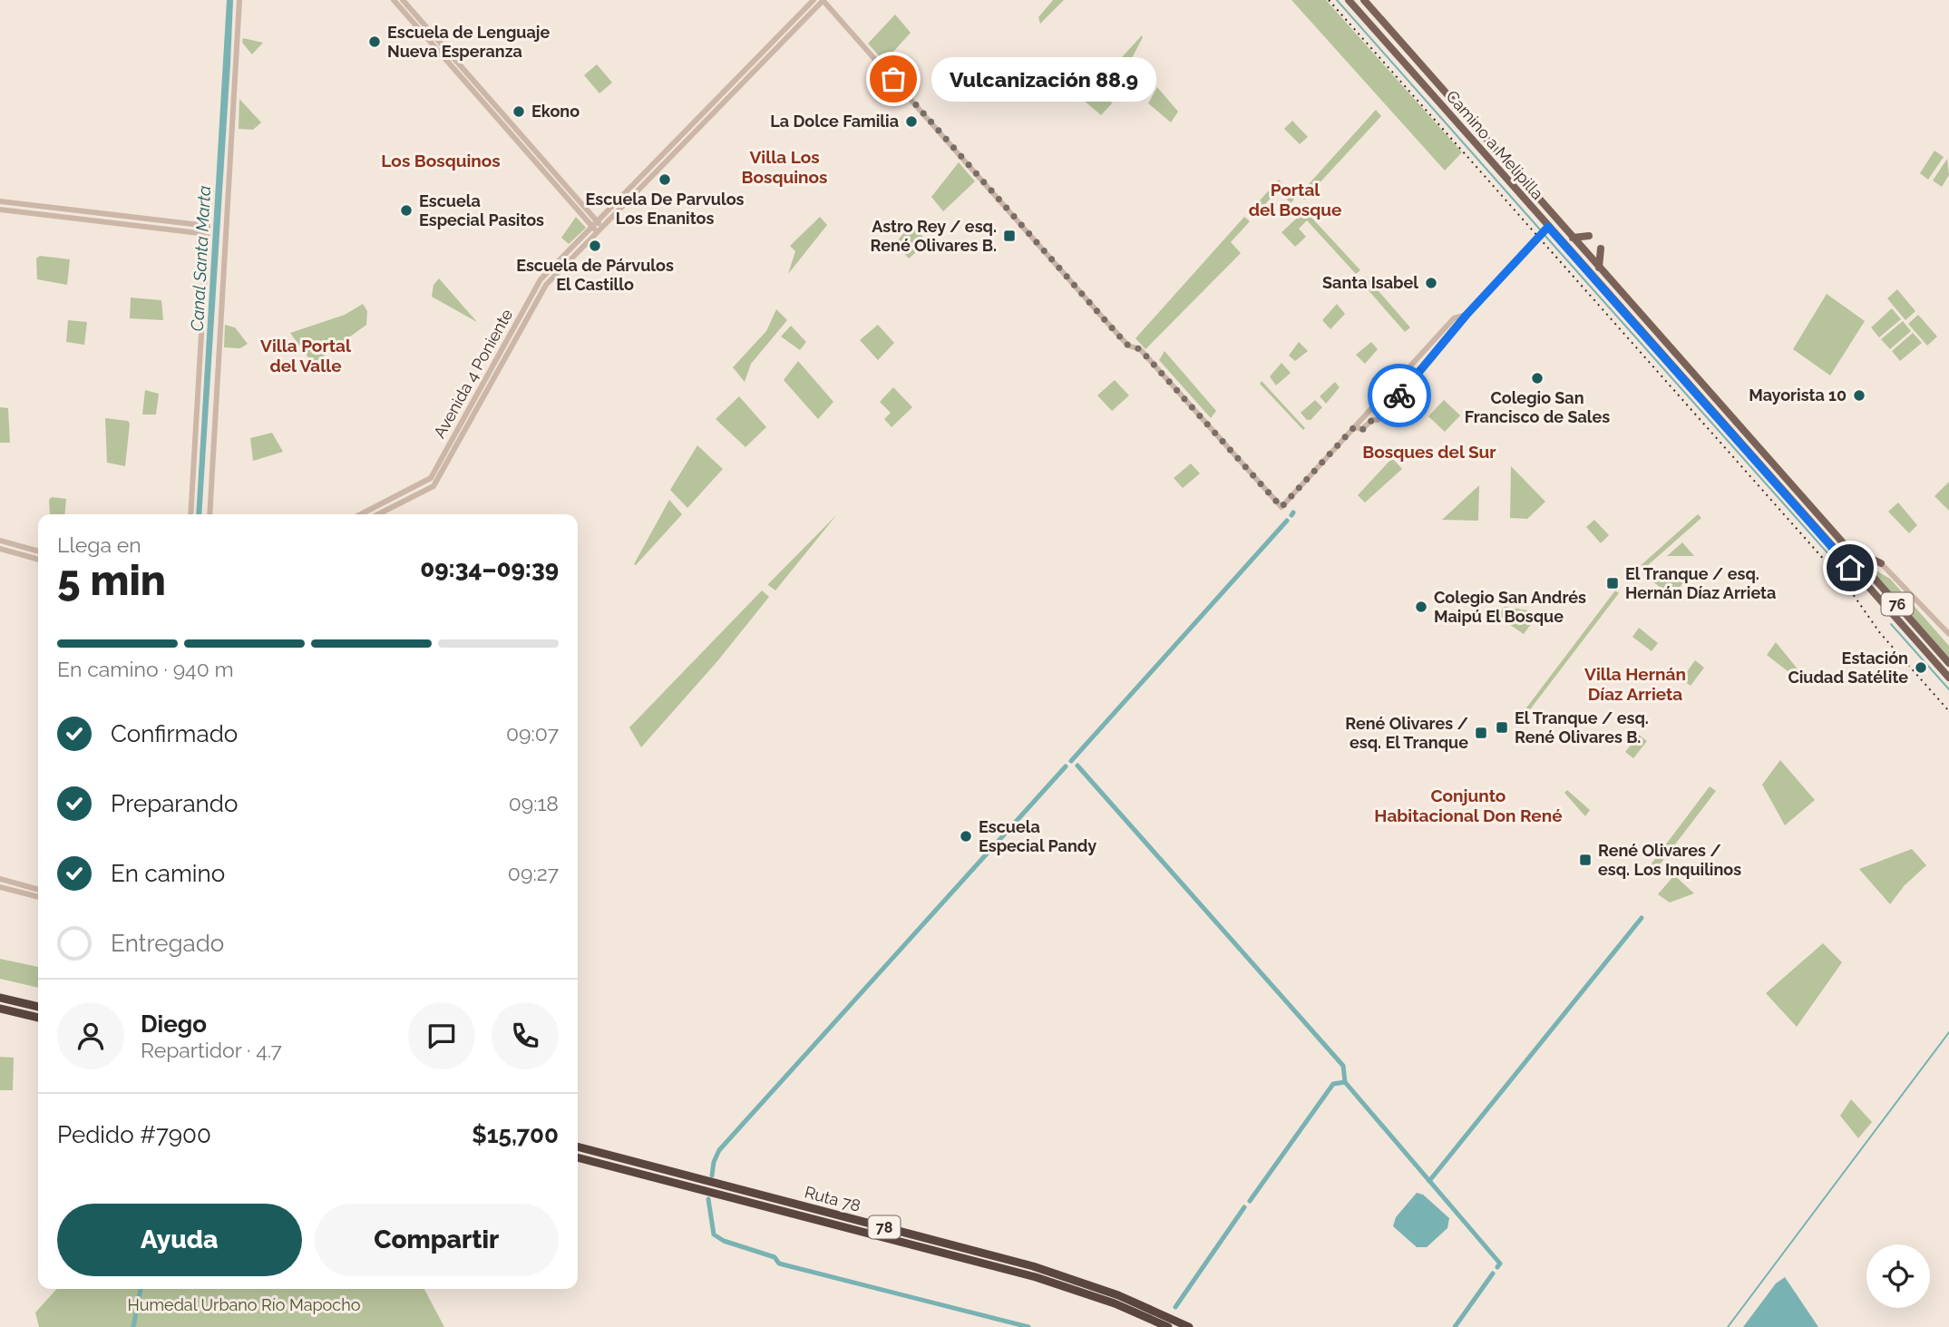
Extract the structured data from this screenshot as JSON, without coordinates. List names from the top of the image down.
{
  "streets": {
    "highway": ["Ruta 78", "78"],
    "main road": ["Camino a Melipilla", "76"],
    "street": ["Avenida 4 Poniente"]
  },
  "districts": [
    "Villa Los Bosquinos",
    "Los Bosquinos",
    "Portal del Bosque",
    "Villa Portal del Valle",
    "Bosques del Sur",
    "Villa Hernán Díaz Arrieta",
    "Conjunto Habitacional Don René"
  ],
  "water": ["Canal Santa Marta"],
  "parks": ["Humedal Urbano Río Mapocho"],
  "places": {
    "other": [
      "Escuela de Lenguaje Nueva Esperanza",
      "Vulcanización 88.9",
      "Ekono",
      "La Dolce Familia",
      "Escuela De Parvulos Los Enanitos",
      "Escuela Especial Pasitos",
      "Escuela de Párvulos El Castillo",
      "Santa Isabel",
      "Colegio San Francisco de Sales",
      "Mayorista 10",
      "Colegio San Andrés Maipú El Bosque",
      "Estación Ciudad Satélite",
      "Escuela Especial Pandy"
    ],
    "transit": [
      "Astro Rey / esq. René Olivares B.",
      "El Tranque / esq. Hernán Díaz Arrieta",
      "El Tranque / esq. René Olivares B.",
      "René Olivares / esq. El Tranque",
      "René Olivares / esq. Los Inquilinos"
    ]
  },
  "page": {
    "bubble": "Vulcanización 88.9",
    "heading": ["5 min", "Llega en", "09:34–09:39"],
    "panel": [
      "Diego",
      "Repartidor · 4.7",
      "Pedido #7900",
      "$15,700"
    ],
    "bar": "En camino · 940 m",
    "list": [
      ["Confirmado", "09:07"],
      ["Preparando", "09:18"],
      ["En camino", "09:27"],
      "Entregado"
    ],
    "buttons": ["Ayuda", "Compartir"]
  }
}
